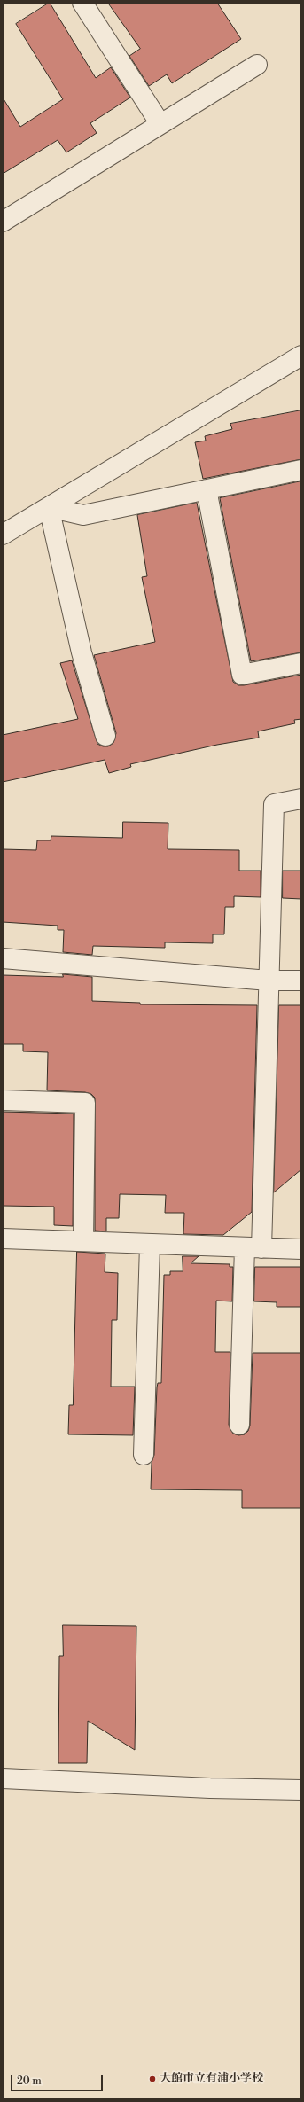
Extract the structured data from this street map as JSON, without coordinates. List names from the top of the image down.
{
  "places": ["大館市立有浦小学校"],
  "scale_bar": "20 m"
}
